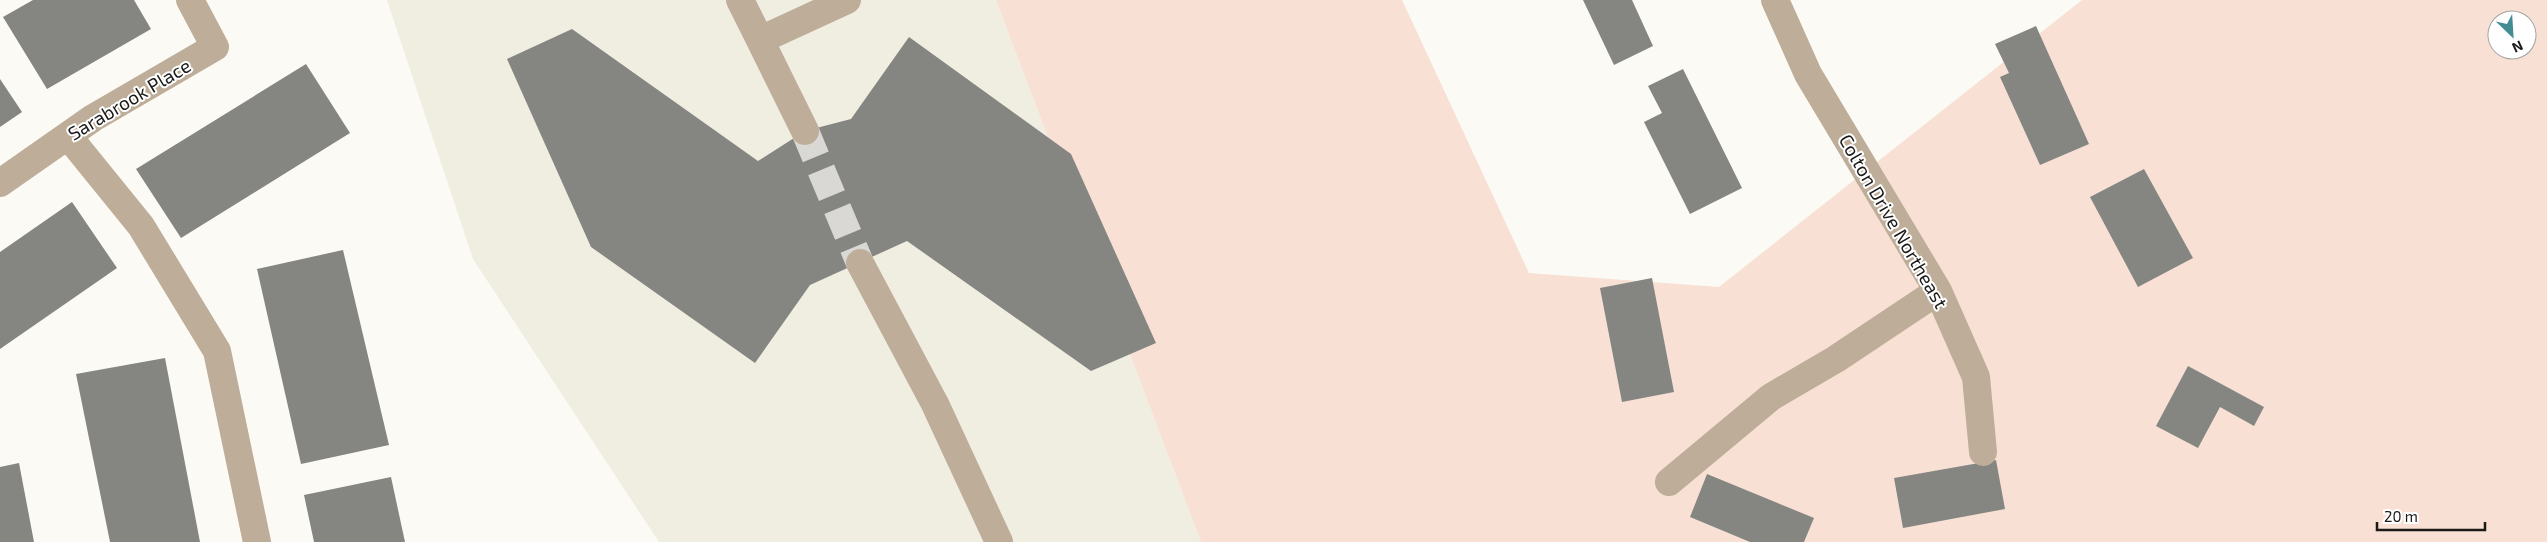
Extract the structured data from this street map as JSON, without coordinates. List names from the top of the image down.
{
  "streets": {
    "street": ["Sarabrook Place", "Colton Drive Northeast"]
  },
  "scale_bar": "20 m",
  "north": "bottom right"
}
